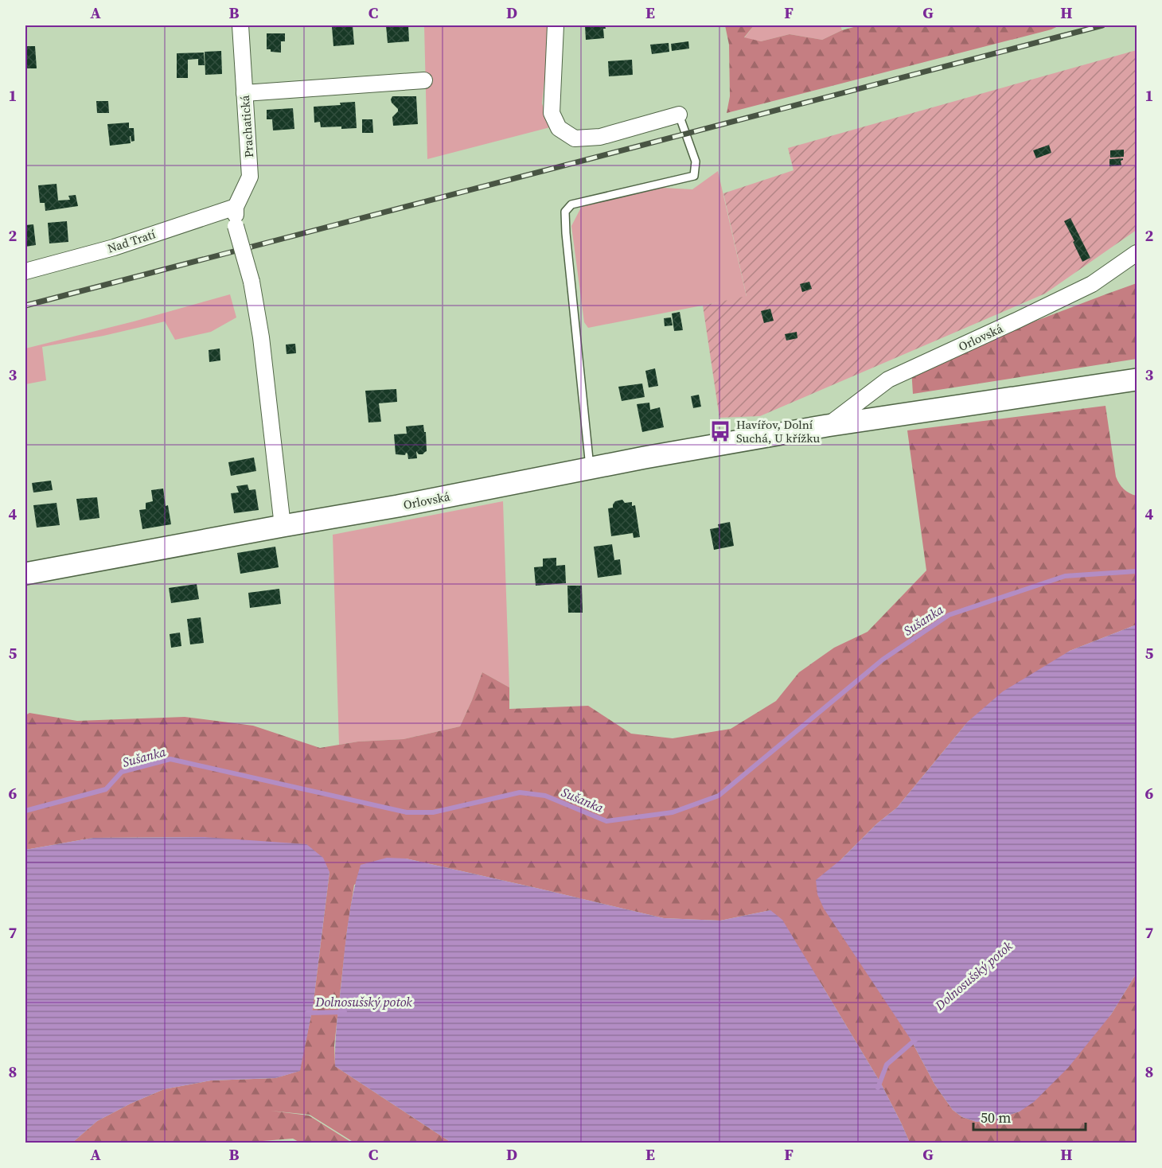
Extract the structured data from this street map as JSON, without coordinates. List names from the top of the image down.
{
  "streets": {
    "main road": ["Orlovská"],
    "street": ["Prachatická", "Nad Tratí"]
  },
  "crossings": [
    ["Prachatická", "Nad Tratí"],
    ["Prachatická", "Orlovská"]
  ],
  "water": ["Sušanka", "Dolnosušský potok"],
  "places": {
    "bus stop": ["Havířov, Dolní Suchá, U křížku"]
  },
  "scale_bar": "50 m",
  "grid": {
    "columns": [
      "A",
      "B",
      "C",
      "D",
      "E",
      "F",
      "G",
      "H"
    ],
    "rows": [
      "1",
      "2",
      "3",
      "4",
      "5",
      "6",
      "7",
      "8"
    ]
  }
}
